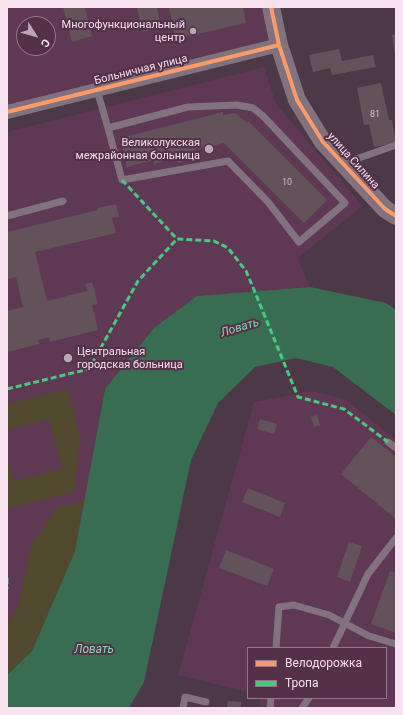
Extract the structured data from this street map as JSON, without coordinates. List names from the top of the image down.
{
  "streets": {
    "street": ["Больничная улица", "улица Силина"]
  },
  "crossings": [
    ["Больничная улица", "улица Силина"]
  ],
  "water": ["Ловать"],
  "places": ["Многофункциональный центр", "Великолукская межрайонная больница", "Центральная городская больница"],
  "house_numbers": ["81", "10"],
  "legend": ["Велодорожка", "Тропа"],
  "north": "bottom right"
}
